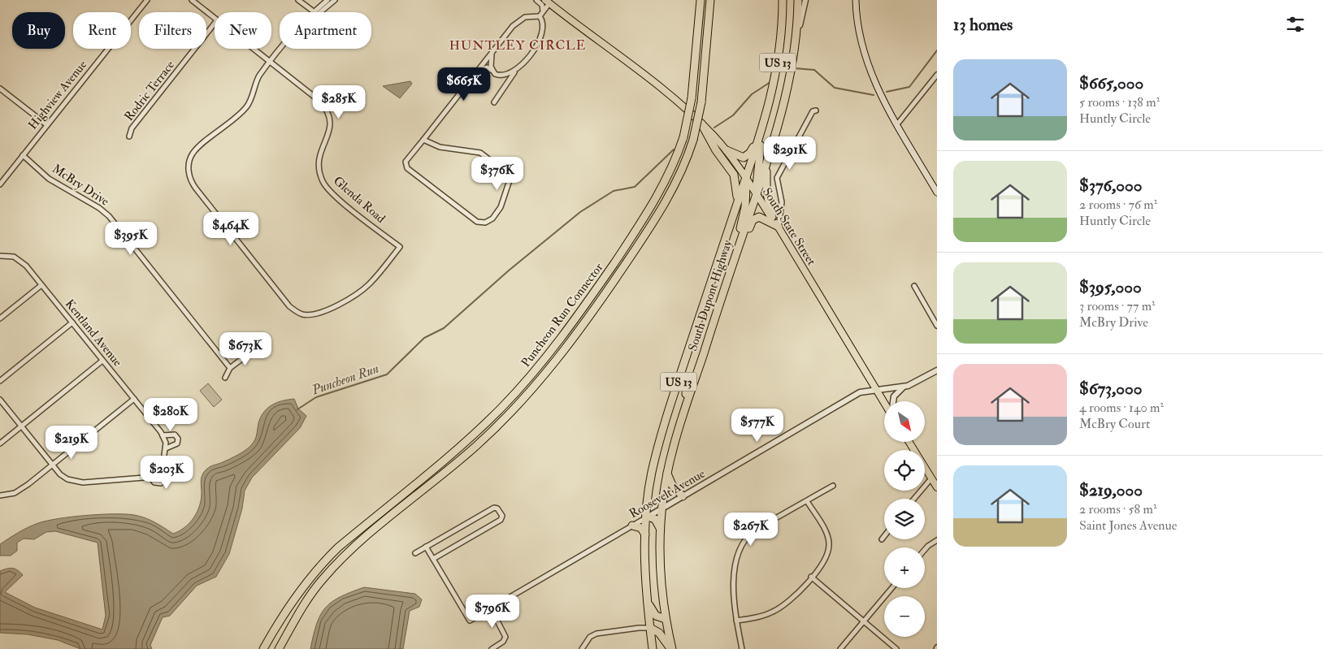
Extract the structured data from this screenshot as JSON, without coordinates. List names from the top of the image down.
{
  "streets": {
    "highway": ["US 13", "South Dupont Highway", "Puncheon Run Connector"],
    "main road": ["South State Street"],
    "street": [
      "Rodric Terrace",
      "Highview Avenue",
      "McBry Drive",
      "Glenda Road",
      "Kentland Avenue",
      "Roosevelt Avenue"
    ]
  },
  "crossings": [
    ["Highview Avenue", "McBry Drive"],
    ["South State Street", "South Dupont Highway"],
    ["South State Street", "Roosevelt Avenue"],
    ["South Dupont Highway", "Roosevelt Avenue"]
  ],
  "districts": ["HUNTLEY CIRCLE"],
  "water": ["Puncheon Run"],
  "north": "bottom right",
  "page": {
    "heading": "13 homes",
    "chip": [
      "Buy",
      "Rent",
      "Filters",
      "New",
      "Apartment"
    ],
    "list": [
      {
        "name": "$665,000",
        "note": "5 rooms · 138 m² · Huntly Circle"
      },
      {
        "name": "$376,000",
        "note": "2 rooms · 76 m² · Huntly Circle"
      },
      {
        "name": "$395,000",
        "note": "3 rooms · 77 m² · McBry Drive"
      },
      {
        "name": "$673,000",
        "note": "4 rooms · 140 m² · McBry Court"
      },
      {
        "name": "$219,000",
        "note": "2 rooms · 58 m² · Saint Jones Avenue"
      }
    ],
    "price": [
      "$665K",
      "$285K",
      "$291K",
      "$376K",
      "$464K",
      "$395K",
      "$673K",
      "$280K",
      "$577K",
      "$219K",
      "$203K",
      "$267K",
      "$796K"
    ],
    "map_buttons": ["+", "−"]
  }
}
